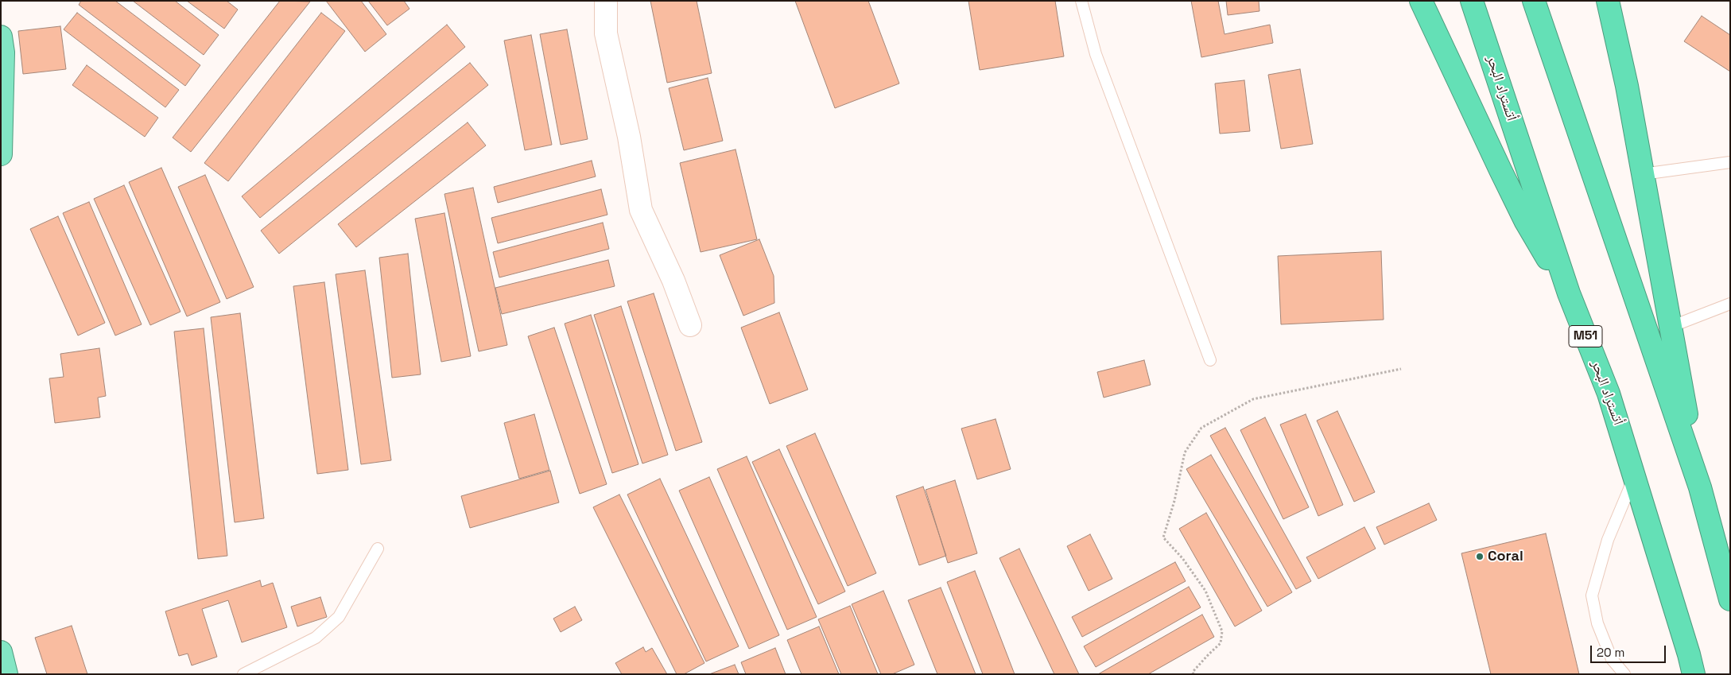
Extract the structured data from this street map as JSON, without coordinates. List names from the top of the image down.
{
  "streets": {
    "highway": ["أتستراد البحر", "M51"]
  },
  "places": ["Coral"],
  "scale_bar": "20 m"
}
